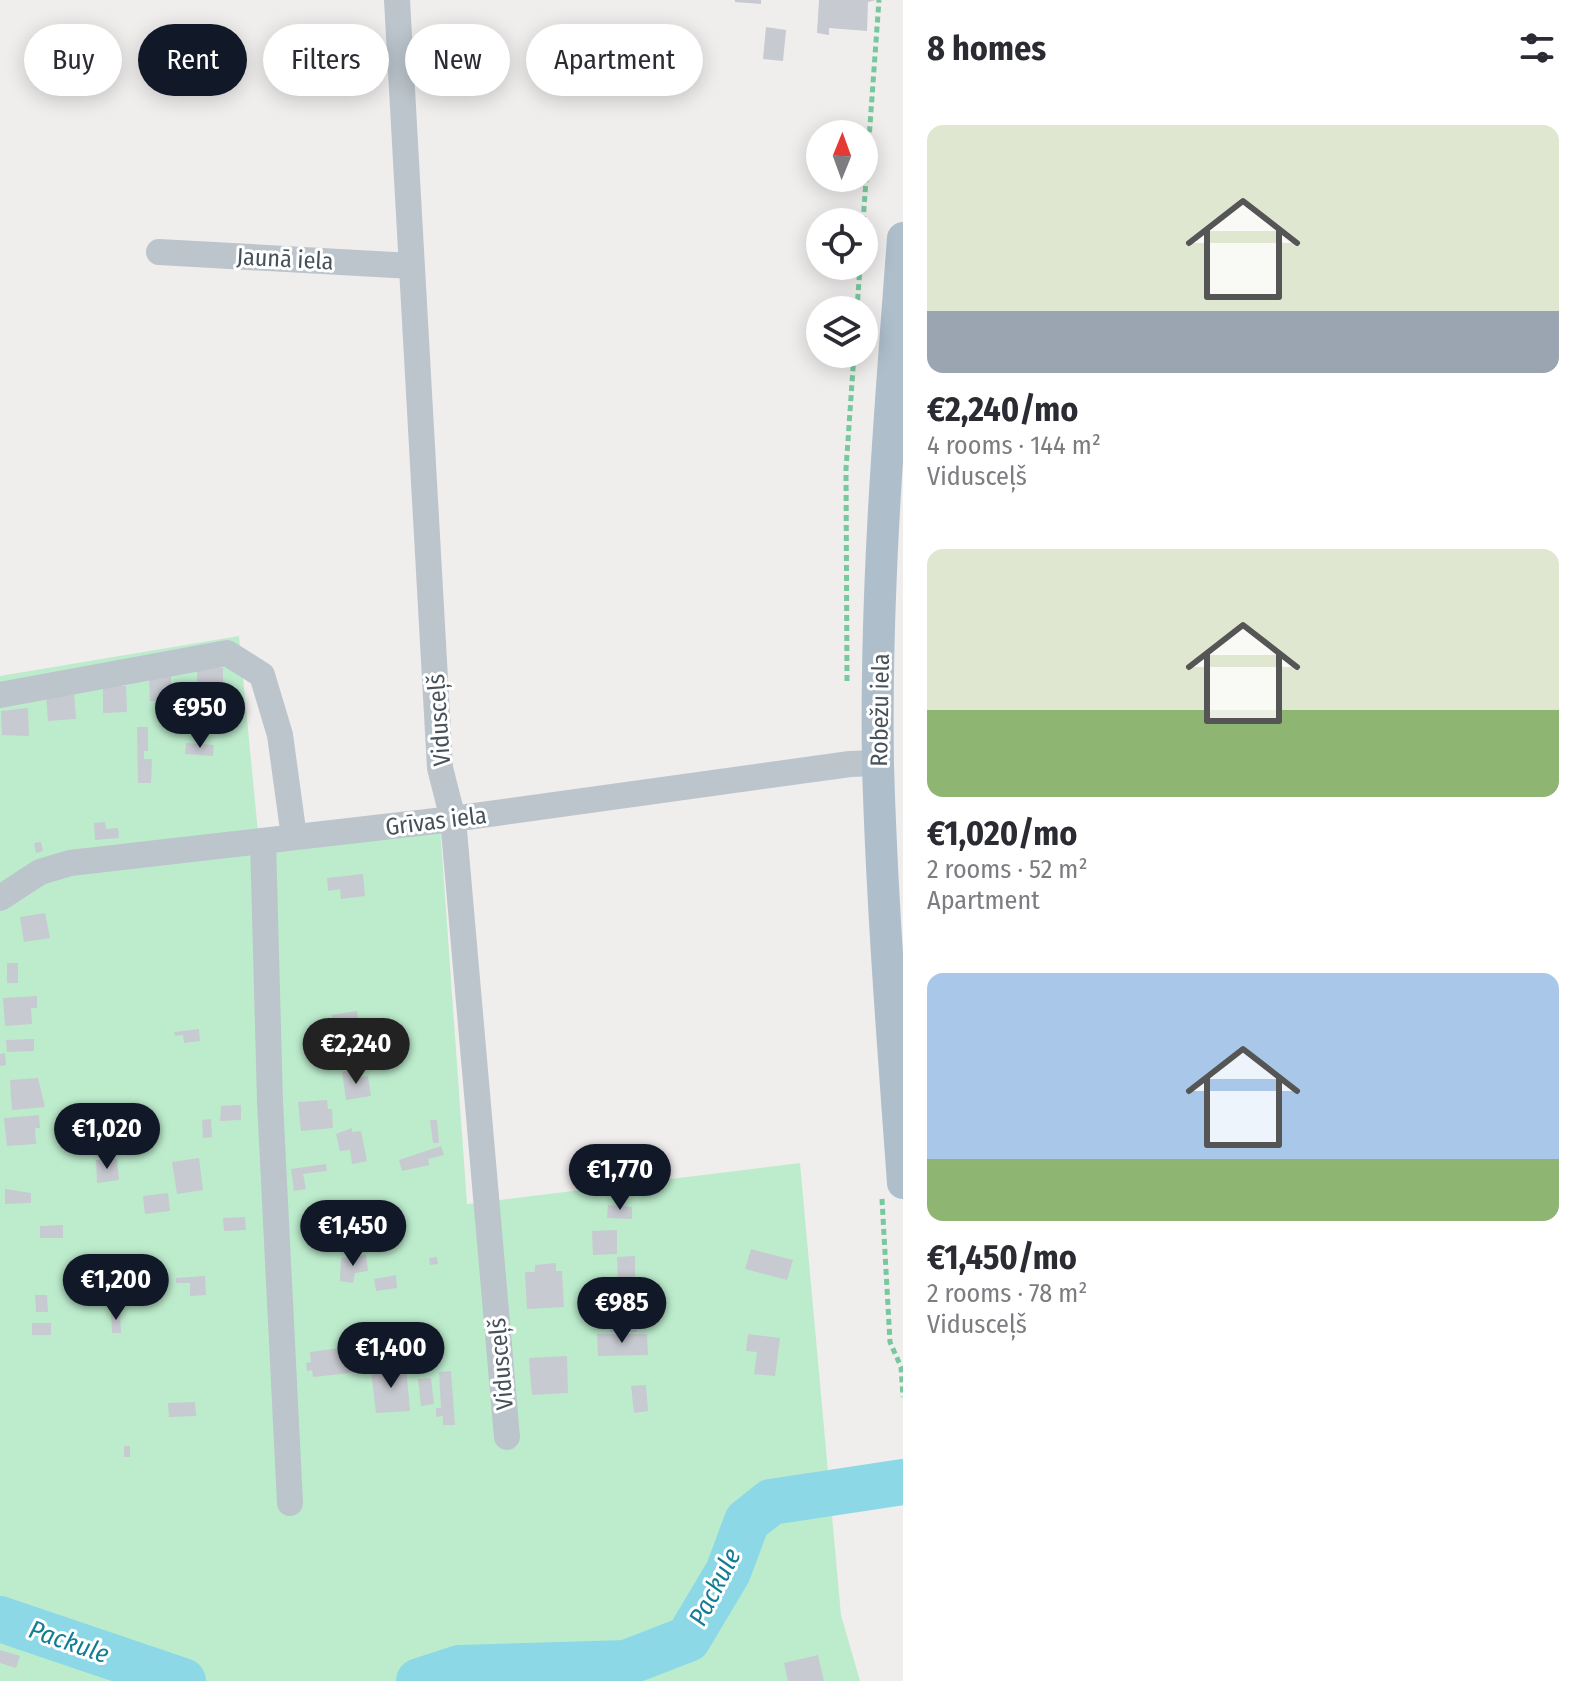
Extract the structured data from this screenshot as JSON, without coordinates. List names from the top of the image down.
{
  "streets": {
    "main road": ["Robežu iela"],
    "street": ["Jaunā iela", "Vidusceļš", "Grīvas iela"]
  },
  "crossings": [
    ["Jaunā iela", "Vidusceļš"],
    ["Robežu iela", "Grīvas iela"],
    ["Vidusceļš", "Grīvas iela"]
  ],
  "water": ["Packule"],
  "north": "top",
  "page": {
    "heading": "8 homes",
    "chip": [
      "Buy",
      "Rent",
      "Filters",
      "New",
      "Apartment"
    ],
    "list": [
      {
        "name": "€2,240/mo",
        "note": "4 rooms · 144 m² · Vidusceļš"
      },
      {
        "name": "€1,020/mo",
        "note": "2 rooms · 52 m² · Apartment"
      },
      {
        "name": "€1,450/mo",
        "note": "2 rooms · 78 m² · Vidusceļš"
      }
    ],
    "price": [
      "€950",
      "€2,240",
      "€1,020",
      "€1,770",
      "€1,450",
      "€1,200",
      "€985",
      "€1,400"
    ]
  }
}
